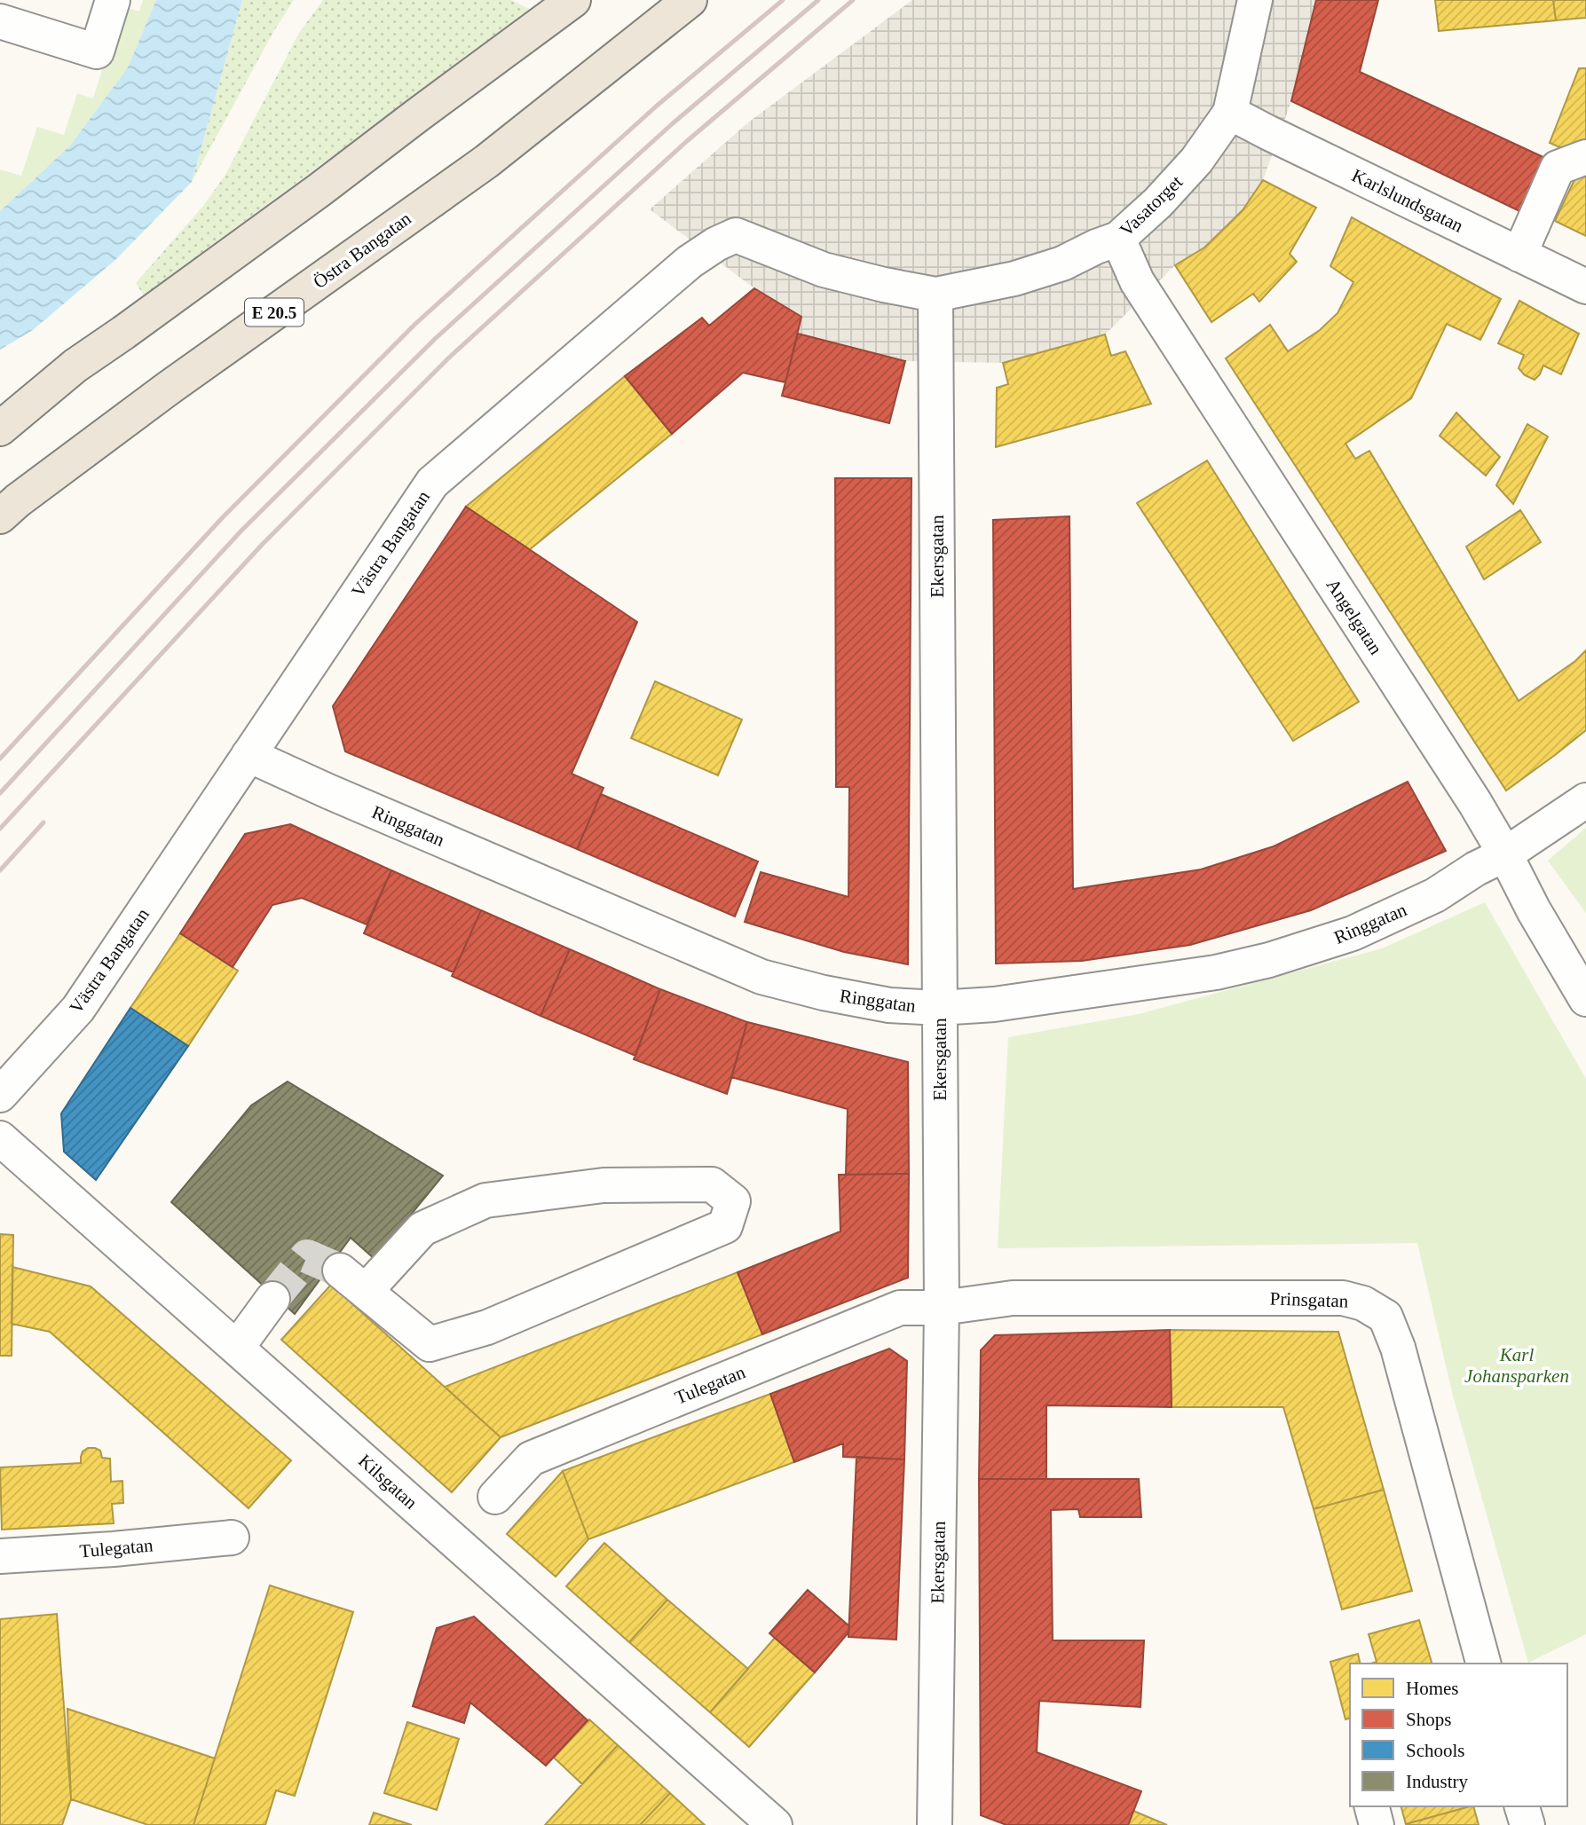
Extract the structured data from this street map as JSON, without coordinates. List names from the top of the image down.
{
  "streets": {
    "main road": ["Östra Bangatan", "E 20.5"],
    "street": [
      "Karlslundsgatan",
      "Vasatorget",
      "Västra Bangatan",
      "Ekersgatan",
      "Angelgatan",
      "Ringgatan",
      "Prinsgatan",
      "Tulegatan",
      "Kilsgatan"
    ]
  },
  "crossings": [
    ["Karlslundsgatan", "Vasatorget"],
    ["Vasatorget", "Västra Bangatan"],
    ["Vasatorget", "Ekersgatan"],
    ["Vasatorget", "Angelgatan"],
    ["Västra Bangatan", "Ekersgatan"],
    ["Västra Bangatan", "Ringgatan"],
    ["Ekersgatan", "Ringgatan"],
    ["Ekersgatan", "Prinsgatan"],
    ["Ekersgatan", "Tulegatan"],
    ["Angelgatan", "Ringgatan"],
    ["Prinsgatan", "Tulegatan"]
  ],
  "parks": ["Karl Johansparken"],
  "legend": [
    "Homes",
    "Shops",
    "Schools",
    "Industry"
  ]
}
